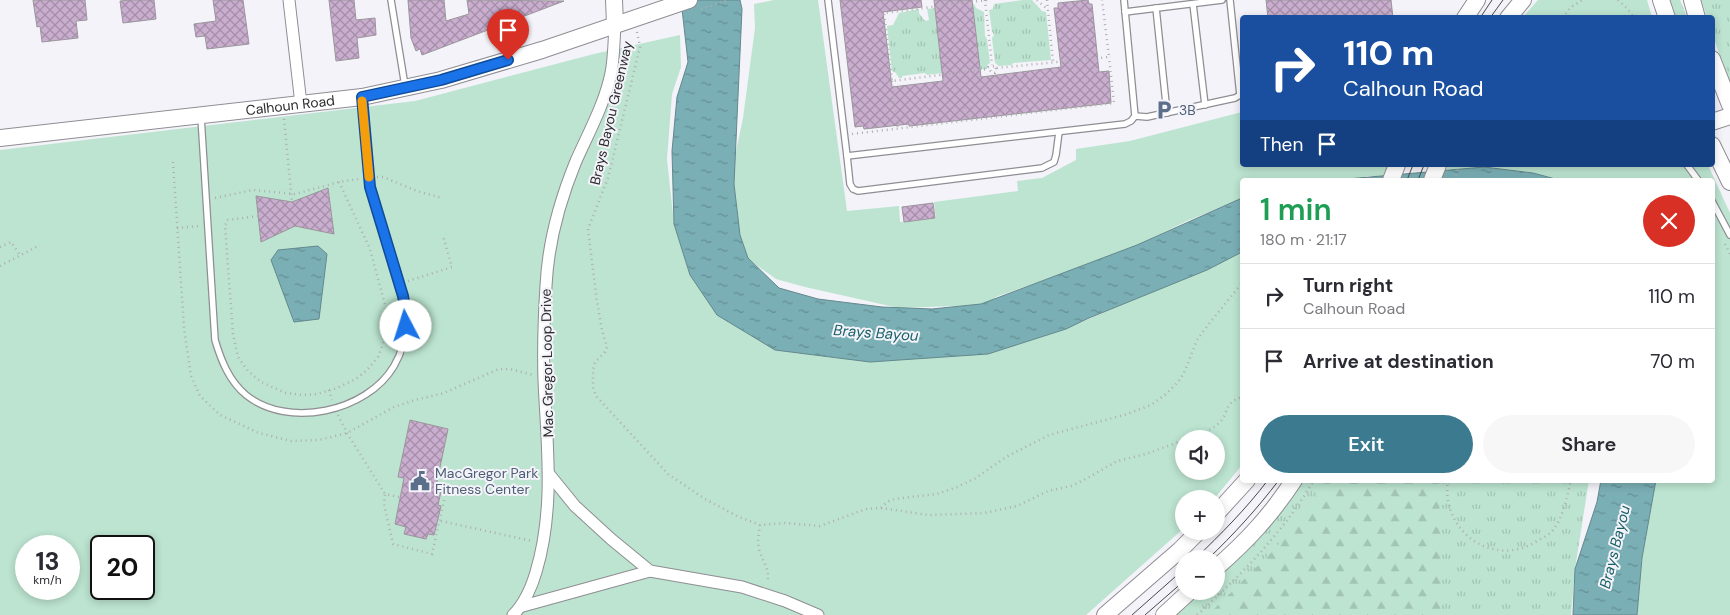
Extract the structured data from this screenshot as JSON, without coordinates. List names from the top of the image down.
{
  "streets": {
    "street": ["Calhoun Road", "Mac Gregor Loop Drive"],
    "path": ["Brays Bayou Greenway"]
  },
  "crossings": [
    ["Calhoun Road", "Brays Bayou Greenway"],
    ["Calhoun Road", "Mac Gregor Loop Drive"]
  ],
  "water": ["Brays Bayou"],
  "places": {
    "parking": ["3B"],
    "public building": ["MacGregor Park Fitness Center"]
  },
  "page": {
    "turn": ["110 m", "Calhoun Road"],
    "then": "Then",
    "heading": ["1 min", "180 m · 21:17"],
    "list": [
      {
        "name": "Turn right",
        "note": "Calhoun Road",
        "value": "110 m"
      },
      {
        "name": "Arrive at destination",
        "value": "70 m"
      }
    ],
    "buttons": ["Exit", "Share"],
    "map_buttons": ["+", "−"],
    "speed": "13 km/h",
    "limit": "20"
  }
}
